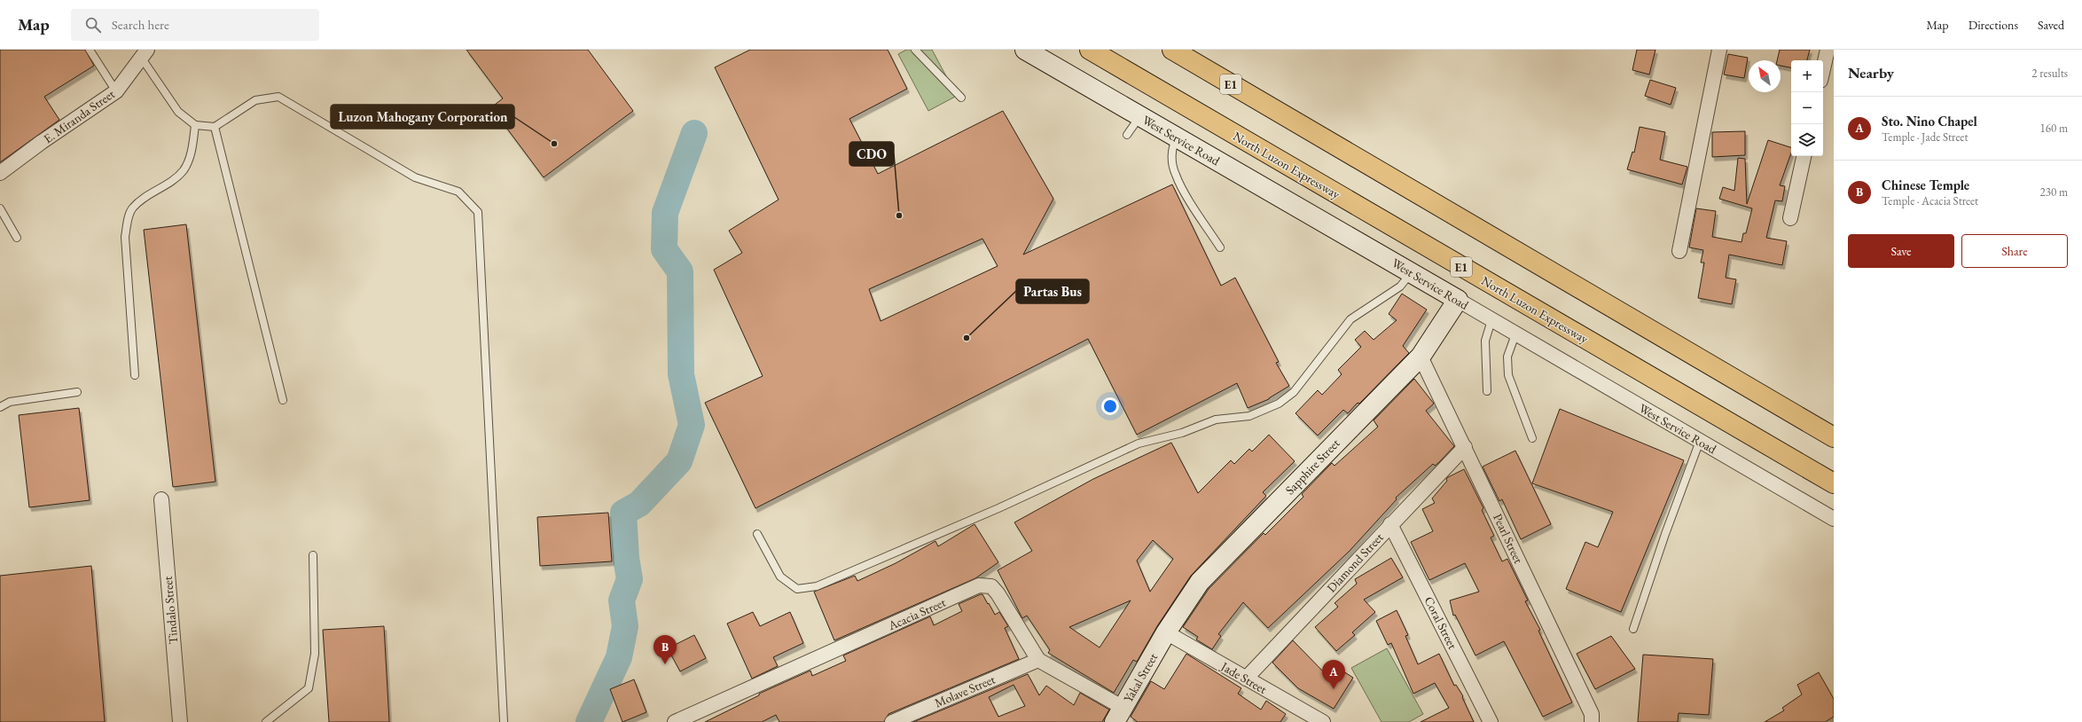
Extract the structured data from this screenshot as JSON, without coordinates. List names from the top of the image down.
{
  "streets": {
    "highway": ["E1", "North Luzon Expressway"],
    "street": [
      "E. Miranda Street",
      "West Service Road",
      "Sapphire Street",
      "Pearl Street",
      "Diamond Street",
      "Tindalo Street",
      "Acacia Street",
      "Coral Street",
      "Yakal Street",
      "Jade Street",
      "Molave Street"
    ]
  },
  "crossings": [
    ["West Service Road", "Sapphire Street"],
    ["Sapphire Street", "Pearl Street"],
    ["Sapphire Street", "Yakal Street"],
    ["Sapphire Street", "Jade Street"],
    ["Pearl Street", "Diamond Street"],
    ["Diamond Street", "Coral Street"],
    ["Diamond Street", "Jade Street"],
    ["Acacia Street", "Yakal Street"],
    ["Acacia Street", "Molave Street"],
    ["Yakal Street", "Jade Street"]
  ],
  "places": ["Luzon Mahogany Corporation", "CDO", "Partas Bus"],
  "north": "top left",
  "page": {
    "header": "Map",
    "search": "Search here",
    "nav": ["Map", "Directions", "Saved"],
    "heading": ["Nearby", "2 results"],
    "map_buttons": ["+", "−"],
    "list": [
      {
        "mark": "A",
        "name": "Sto. Nino Chapel",
        "note": "Temple · Jade Street",
        "value": "160 m"
      },
      {
        "mark": "B",
        "name": "Chinese Temple",
        "note": "Temple · Acacia Street",
        "value": "230 m"
      }
    ],
    "buttons": ["Save", "Share"],
    "pins": ["B", "A"]
  }
}
